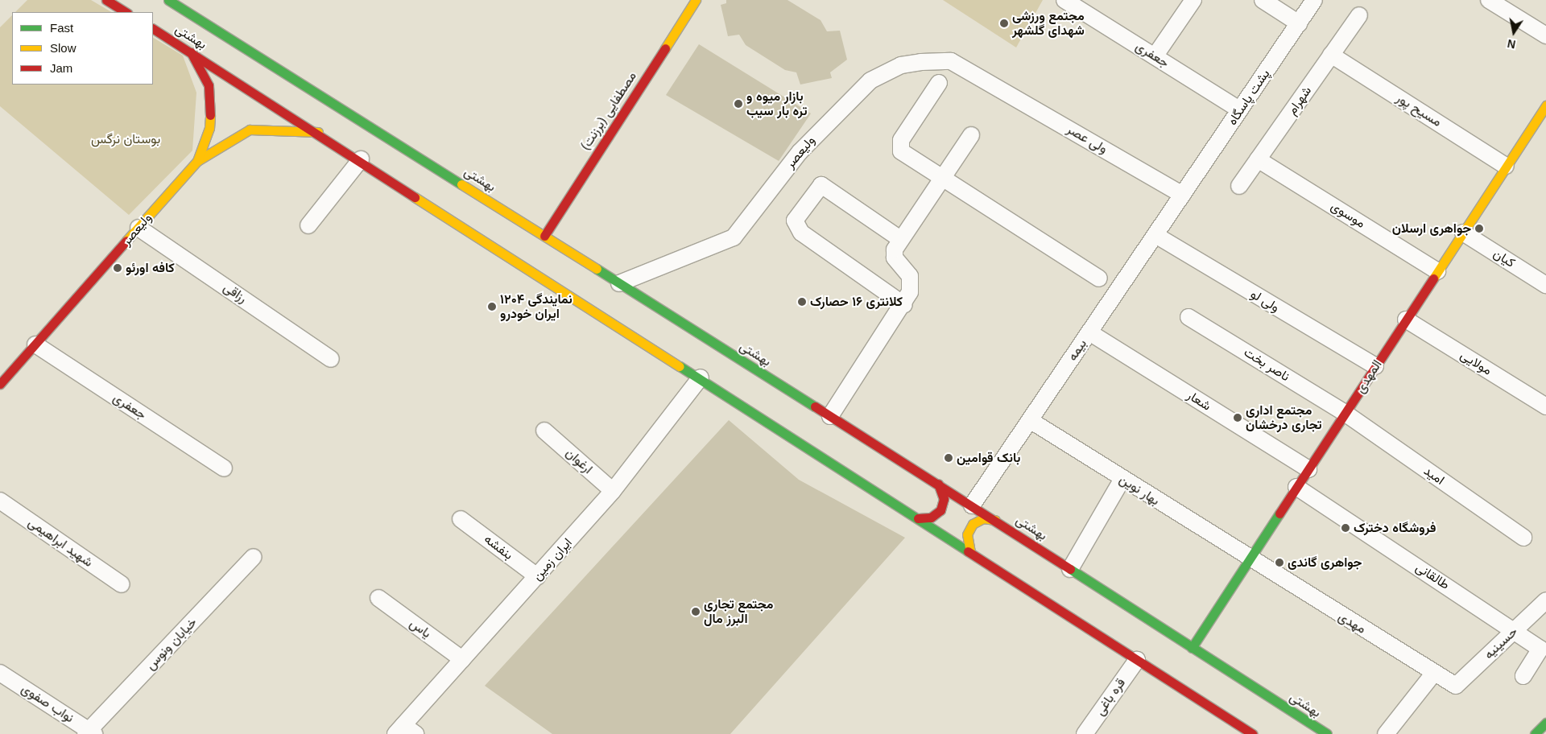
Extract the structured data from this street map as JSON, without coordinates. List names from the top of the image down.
{
  "streets": {
    "main road": [
      "بهشتی",
      "مصطفایی (برزنت)",
      "ولیعصر",
      "المهدی"
    ],
    "street": [
      "جعفری",
      "پشت پاسگاه",
      "شهرام",
      "مسیح پور",
      "ولی عصر",
      "موسوی",
      "کیان",
      "رزاقی",
      "ولی لو",
      "بیمه",
      "مولایی",
      "ناصر بخت",
      "شعار",
      "ارغوان",
      "امید",
      "بهار نوین",
      "شهید ابراهیمی",
      "بنفشه",
      "ایران زمین",
      "طالقانی",
      "مهدی",
      "یاس",
      "حسینیه",
      "خیابان ونوس",
      "قره باغی",
      "نواب صفوی"
    ]
  },
  "crossings": [
    ["بهشتی", "مصطفایی (برزنت)"],
    ["بهشتی", "ولیعصر"],
    ["بهشتی", "بیمه"],
    ["بهشتی", "المهدی"],
    ["بهشتی", "ایران زمین"],
    ["بهشتی", "قره باغی"],
    ["جعفری", "پشت پاسگاه"],
    ["جعفری", "ولیعصر"],
    ["پشت پاسگاه", "ولی عصر"],
    ["پشت پاسگاه", "بیمه"],
    ["شهرام", "مسیح پور"],
    ["شهرام", "موسوی"],
    ["مسیح پور", "المهدی"],
    ["ولی عصر", "ولیعصر"],
    ["ولی عصر", "بیمه"],
    ["ولیعصر", "رزاقی"],
    ["موسوی", "المهدی"],
    ["کیان", "المهدی"],
    ["ولی لو", "بیمه"],
    ["ولی لو", "المهدی"],
    ["بیمه", "شعار"],
    ["بیمه", "بهار نوین"],
    ["مولایی", "المهدی"],
    ["ناصر بخت", "المهدی"],
    ["ناصر بخت", "امید"],
    ["المهدی", "شعار"],
    ["المهدی", "امید"],
    ["المهدی", "بهار نوین"],
    ["المهدی", "طالقانی"],
    ["المهدی", "مهدی"],
    ["ارغوان", "ایران زمین"],
    ["بهار نوین", "مهدی"],
    ["بنفشه", "ایران زمین"],
    ["ایران زمین", "یاس"],
    ["طالقانی", "حسینیه"],
    ["مهدی", "حسینیه"],
    ["خیابان ونوس", "نواب صفوی"]
  ],
  "parks": ["بوستان نرگس"],
  "places": [
    "مجتمع ورزشی شهدای گلشهر",
    "بازار میوه و تره بار سیب",
    "جواهری ارسلان",
    "کافه اورئو",
    "کلانتری ۱۶ حصارک",
    "۱۲۰۴ نمایندگی ایران خودرو",
    "مجتمع اداری تجاری درخشان",
    "بانک قوامین",
    "فروشگاه دخترک",
    "جواهری گاندی",
    "مجتمع تجاری البرز مال"
  ],
  "legend": ["Fast", "Slow", "Jam"],
  "north": "bottom"
}
